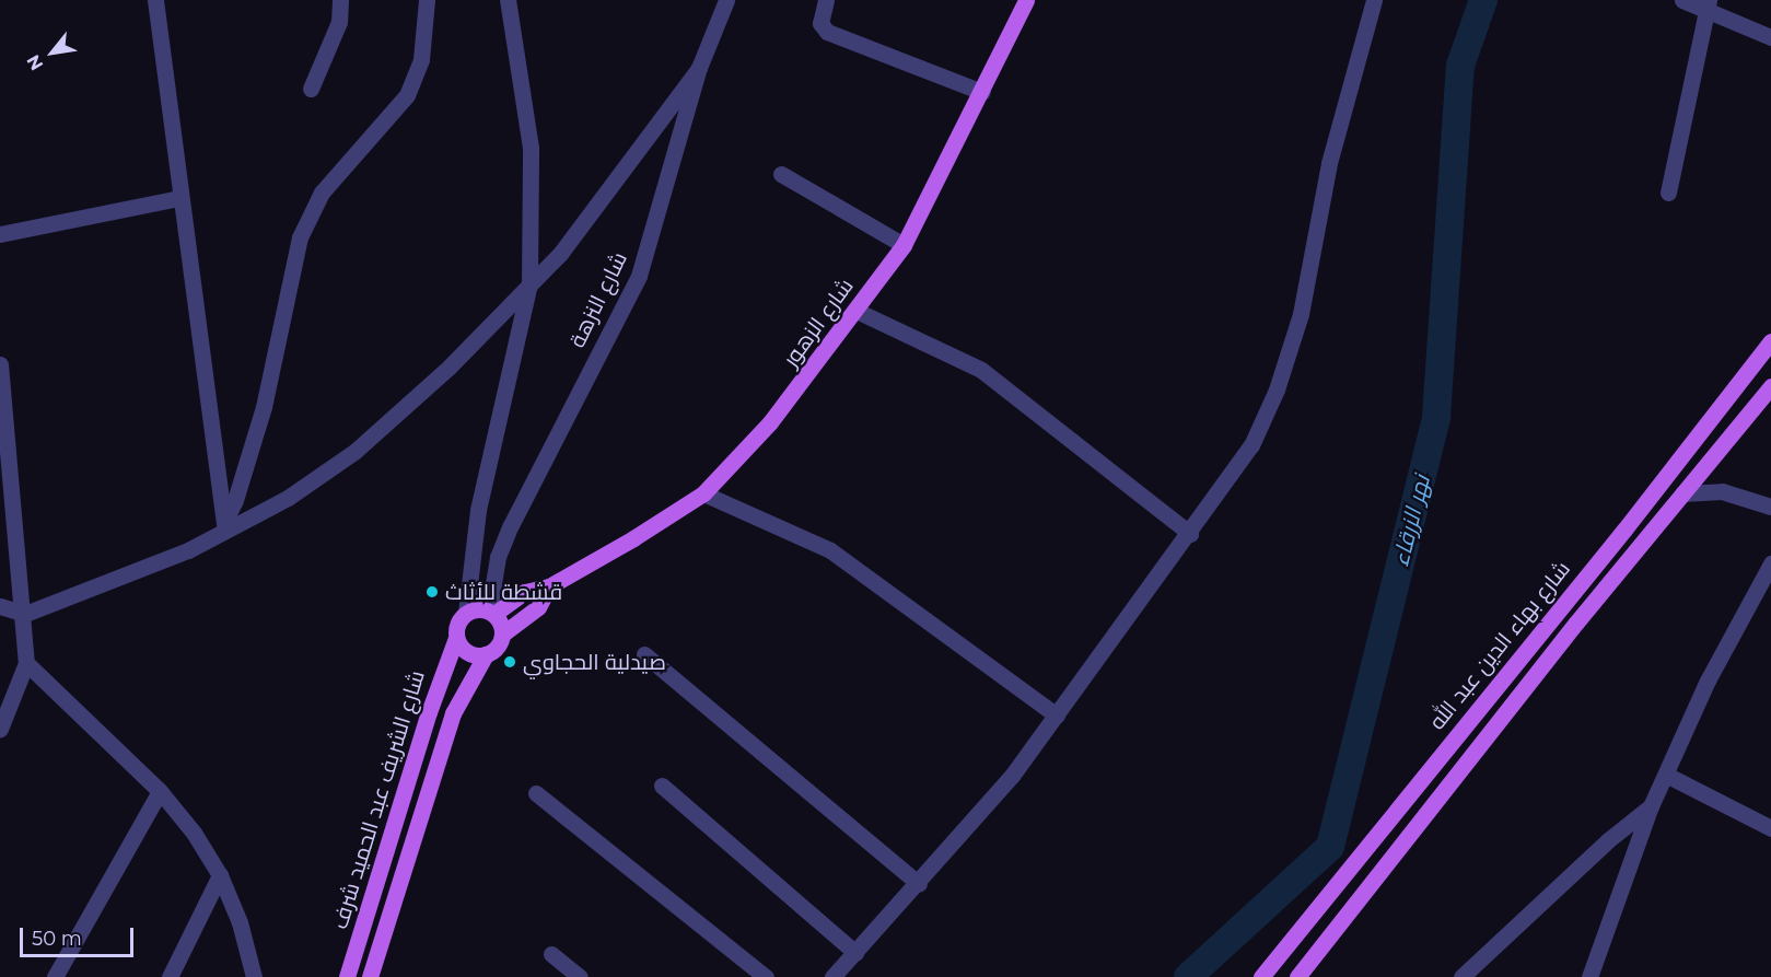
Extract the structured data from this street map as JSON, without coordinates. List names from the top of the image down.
{
  "streets": {
    "main road": ["شارع الزهور", "شارع بهاء الدين عبد الله", "شارع الشريف عبد الحميد شرف"],
    "street": ["شارع النزهة"]
  },
  "crossings": [
    ["شارع النزهة", "شارع الزهور"],
    ["شارع النزهة", "شارع الشريف عبد الحميد شرف"],
    ["شارع الزهور", "شارع الشريف عبد الحميد شرف"]
  ],
  "water": ["نهر الزرقاء"],
  "places": ["قشطة للأثاث", "صيدلية الحجاوي"],
  "scale_bar": "50 m",
  "north": "bottom left"
}
